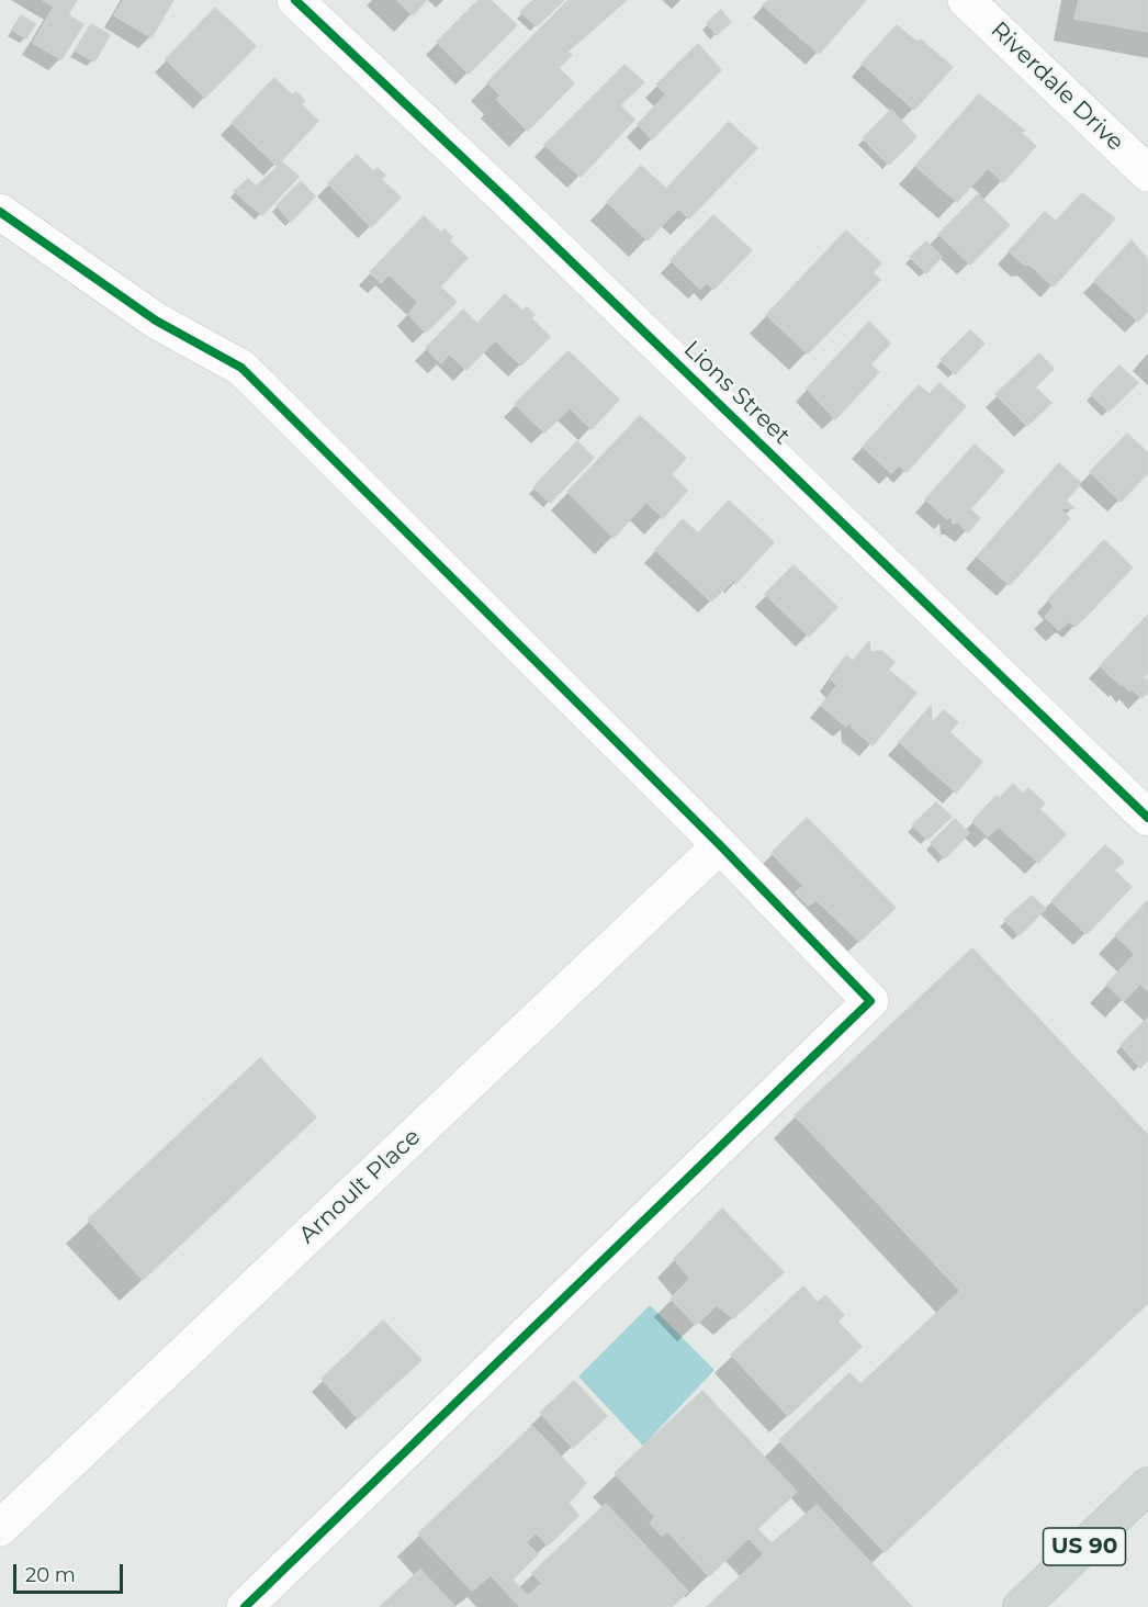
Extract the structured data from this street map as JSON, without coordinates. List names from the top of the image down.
{
  "streets": {
    "main road": ["US 90"],
    "street": ["Riverdale Drive", "Lions Street", "Arnoult Place"]
  },
  "scale_bar": "20 m"
}
